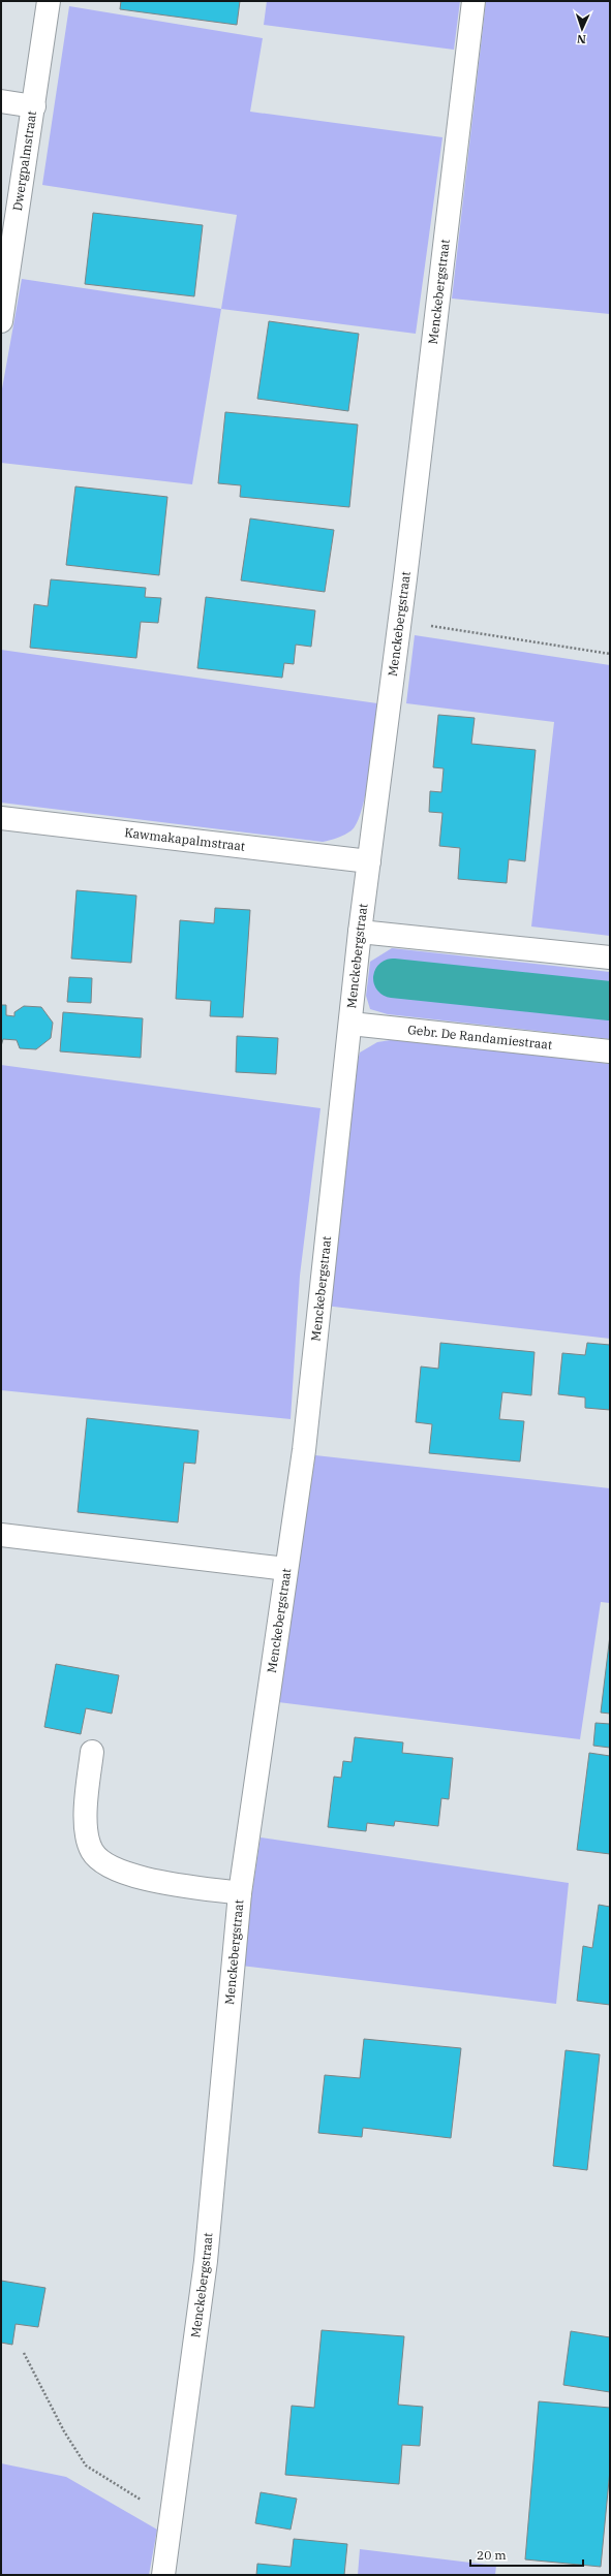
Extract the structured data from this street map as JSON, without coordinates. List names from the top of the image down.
{
  "streets": {
    "street": [
      "Dwergpalmstraat",
      "Menckebergstraat",
      "Kawmakapalmstraat",
      "Gebr. De Randamiestraat"
    ]
  },
  "crossings": [
    ["Menckebergstraat", "Kawmakapalmstraat"],
    ["Menckebergstraat", "Gebr. De Randamiestraat"]
  ],
  "scale_bar": "20 m",
  "north": "bottom"
}
